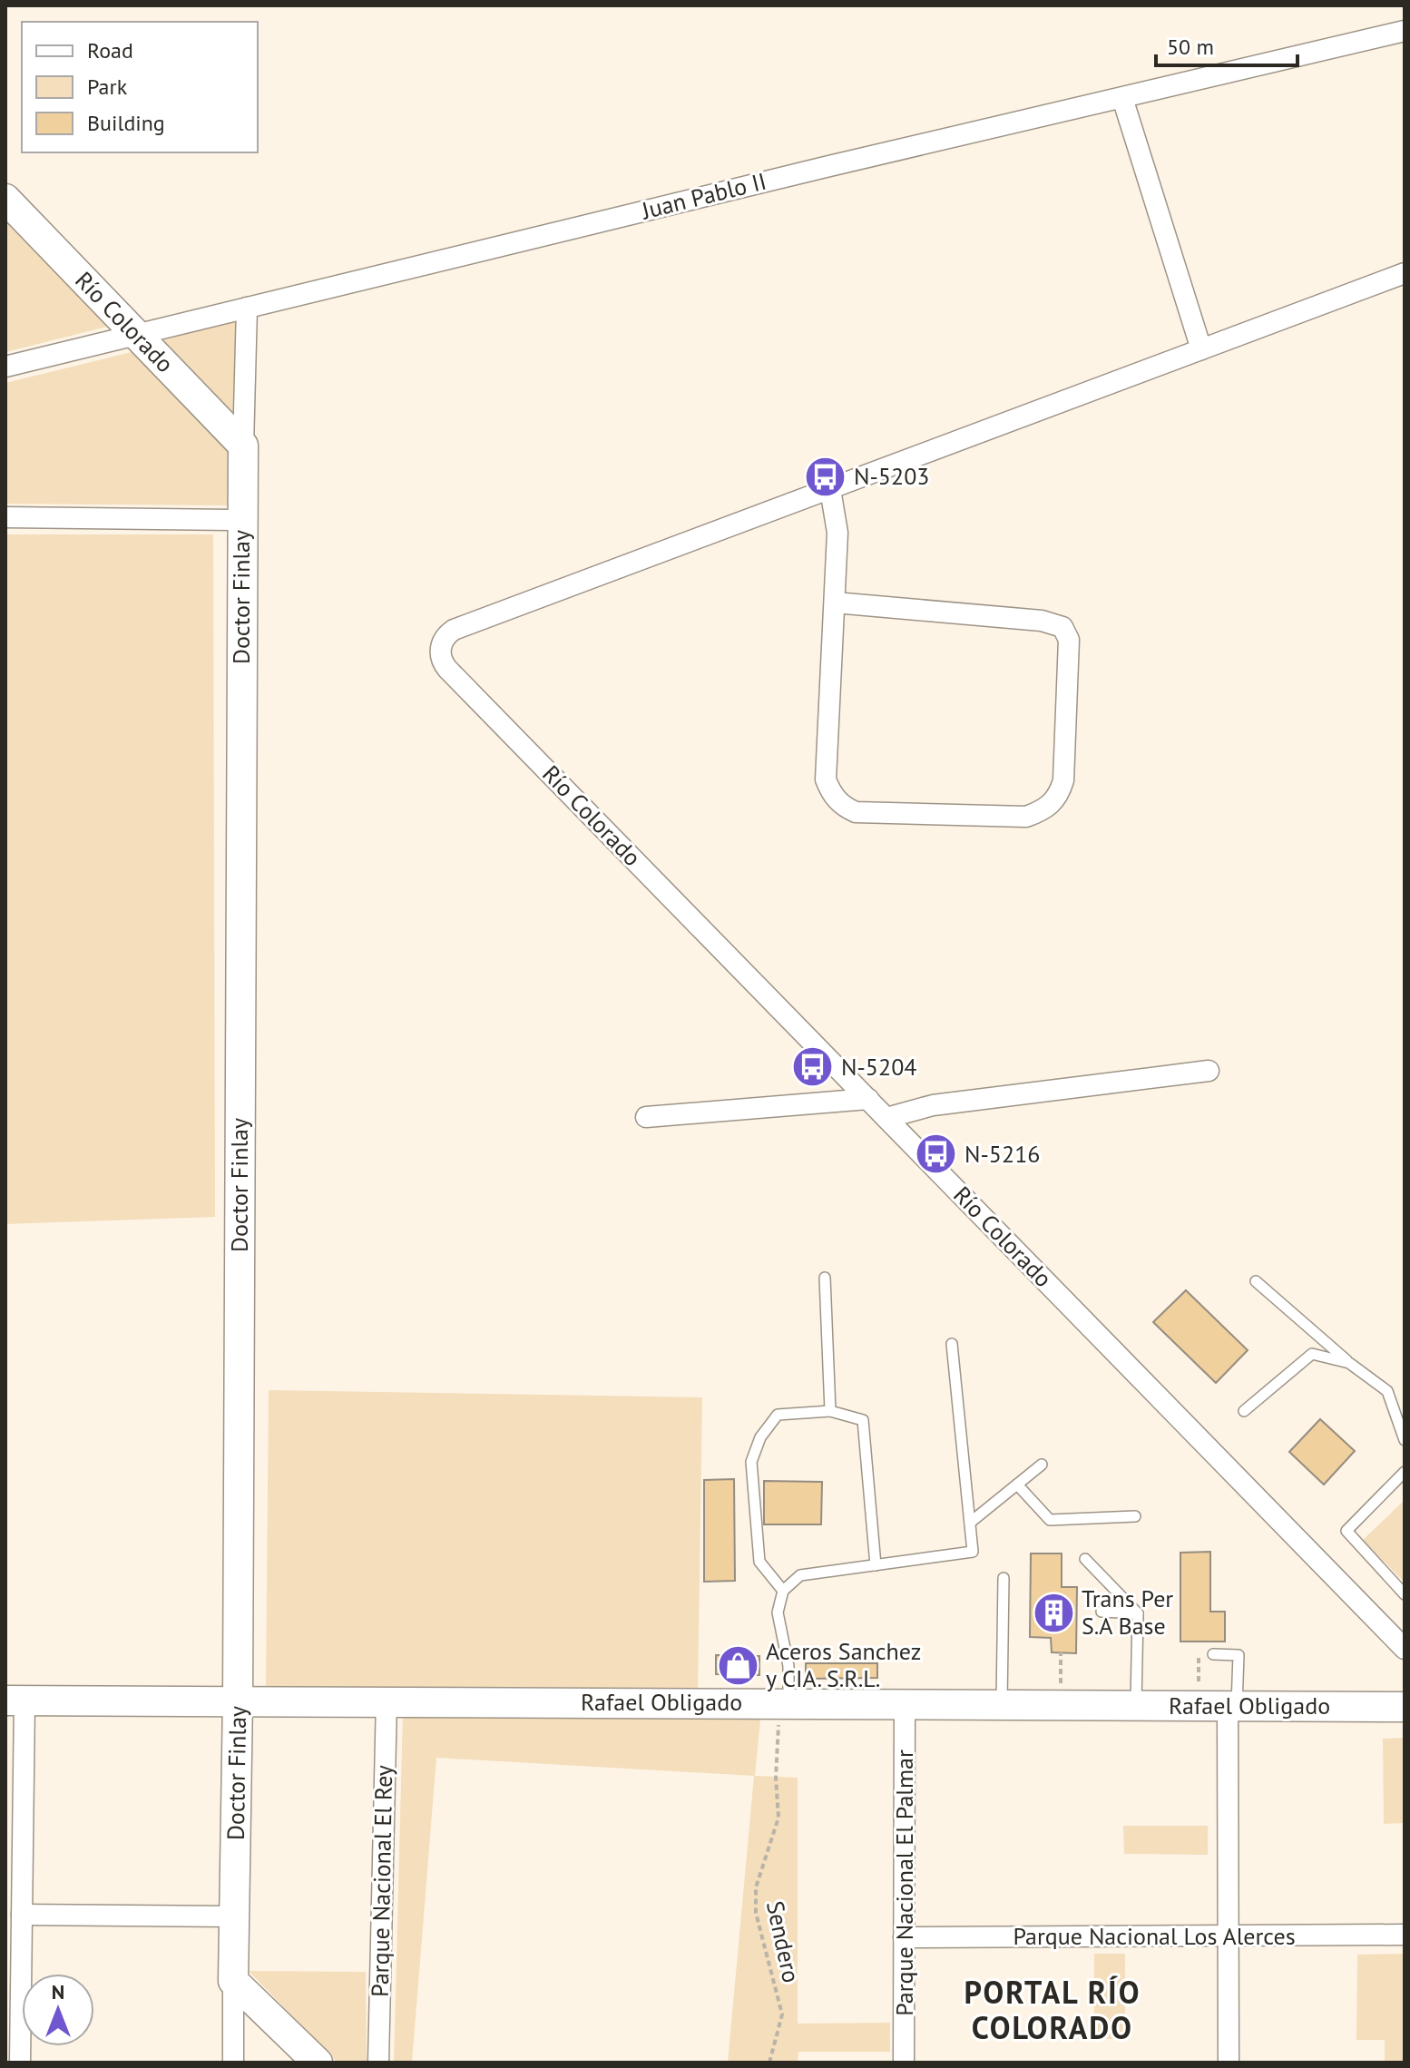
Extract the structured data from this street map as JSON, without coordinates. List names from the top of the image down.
{
  "streets": {
    "street": [
      "Juan Pablo II",
      "Río Colorado",
      "Doctor Finlay",
      "Rafael Obligado",
      "Parque Nacional El Rey",
      "Parque Nacional El Palmar",
      "Parque Nacional Los Alerces"
    ],
    "path": ["Sendero"]
  },
  "crossings": [
    ["Juan Pablo II", "Río Colorado"],
    ["Juan Pablo II", "Doctor Finlay"],
    ["Río Colorado", "Doctor Finlay"],
    ["Doctor Finlay", "Rafael Obligado"],
    ["Rafael Obligado", "Parque Nacional El Rey"],
    ["Rafael Obligado", "Parque Nacional El Palmar"],
    ["Rafael Obligado", "Sendero"],
    ["Parque Nacional El Palmar", "Parque Nacional Los Alerces"]
  ],
  "districts": ["PORTAL RÍO COLORADO"],
  "places": {
    "bus stop": ["N-5203", "N-5204", "N-5216"],
    "building": ["Trans Per S.A Base"],
    "shop": ["Aceros Sanchez y CIA. S.R.L."]
  },
  "legend": ["Road", "Park", "Building"],
  "scale_bar": "50 m",
  "north": "top"
}
